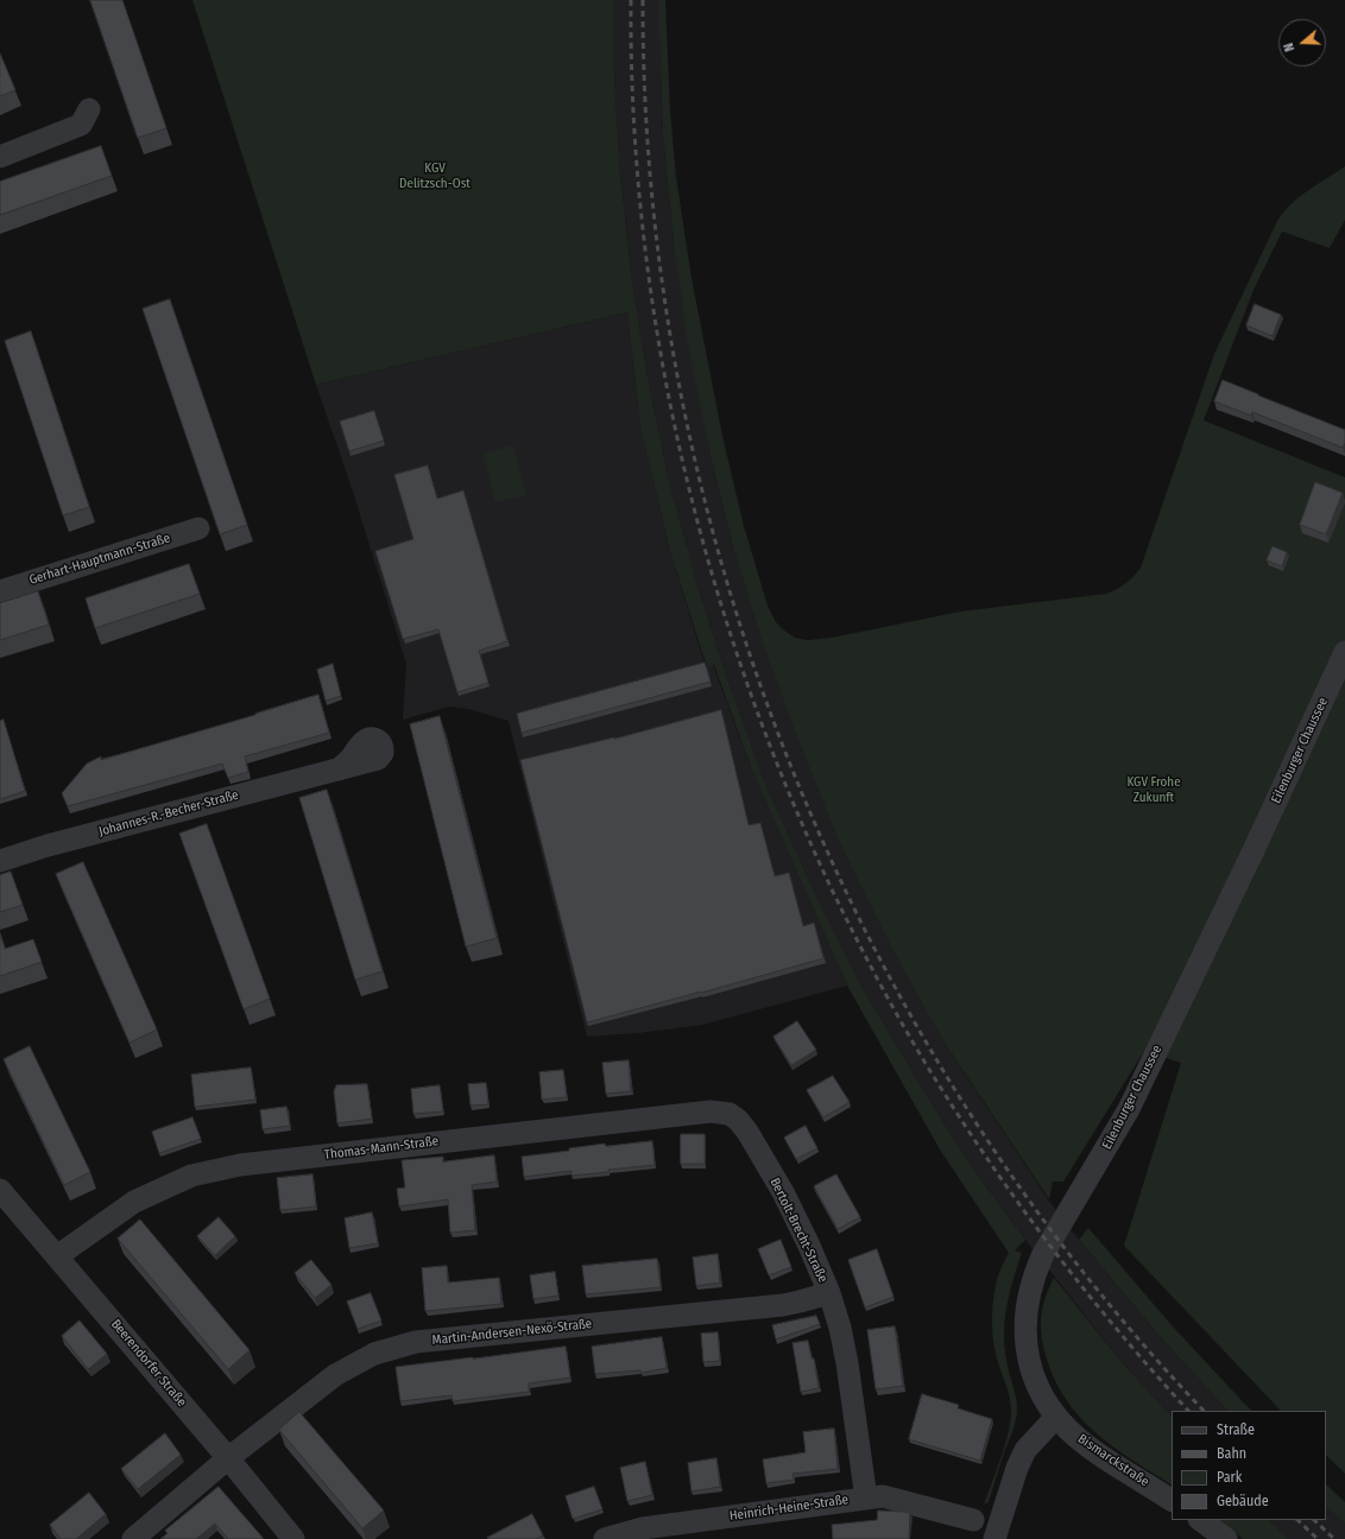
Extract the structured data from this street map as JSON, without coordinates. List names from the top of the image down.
{
  "streets": {
    "street": [
      "Gerhart-Hauptmann-Straße",
      "Eilenburger Chaussee",
      "Johannes-R.-Becher-Straße",
      "Thomas-Mann-Straße",
      "Bertolt-Brecht-Straße",
      "Martin-Andersen-Nexö-Straße",
      "Beerendorfer Straße",
      "Bismarckstraße",
      "Heinrich-Heine-Straße"
    ]
  },
  "crossings": [
    ["Eilenburger Chaussee", "Bismarckstraße"],
    ["Thomas-Mann-Straße", "Bertolt-Brecht-Straße"],
    ["Thomas-Mann-Straße", "Beerendorfer Straße"],
    ["Bertolt-Brecht-Straße", "Martin-Andersen-Nexö-Straße"],
    ["Bertolt-Brecht-Straße", "Heinrich-Heine-Straße"],
    ["Martin-Andersen-Nexö-Straße", "Beerendorfer Straße"]
  ],
  "parks": ["KGV Delitzsch-Ost", "KGV Frohe Zukunft"],
  "legend": [
    "Straße",
    "Bahn",
    "Park",
    "Gebäude"
  ],
  "north": "left"
}
